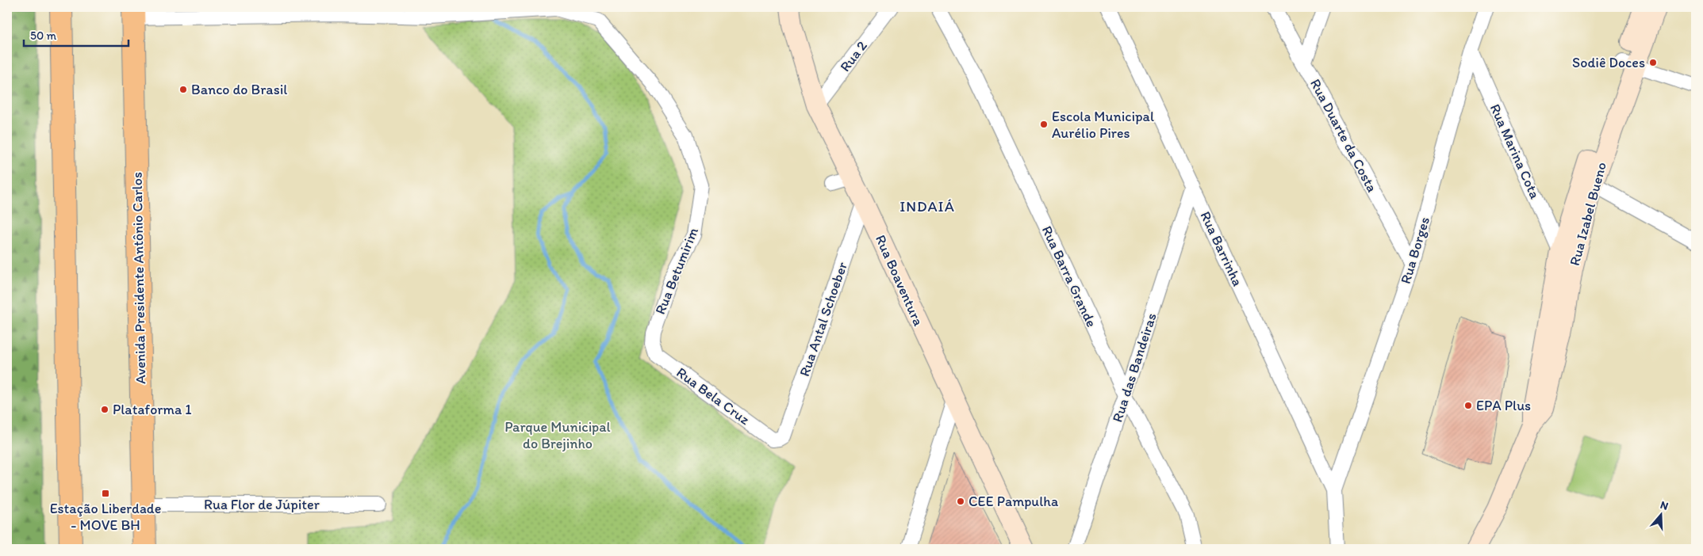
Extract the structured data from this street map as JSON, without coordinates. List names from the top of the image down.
{
  "streets": {
    "highway": ["Avenida Presidente Antônio Carlos"],
    "street": [
      "Rua 2",
      "Rua Duarte da Costa",
      "Rua Marina Cota",
      "Rua Izabel Bueno",
      "Rua Barrinha",
      "Rua Borges",
      "Rua Betumirim",
      "Rua Barra Grande",
      "Rua Boaventura",
      "Rua Antal Schoeber",
      "Rua das Bandeiras",
      "Rua Bela Cruz",
      "Rua Flor de Júpiter"
    ]
  },
  "crossings": [
    ["Rua 2", "Rua Boaventura"],
    ["Rua Duarte da Costa", "Rua Borges"],
    ["Rua Marina Cota", "Rua Izabel Bueno"],
    ["Rua Marina Cota", "Rua Borges"],
    ["Rua Barrinha", "Rua Borges"],
    ["Rua Barrinha", "Rua das Bandeiras"],
    ["Rua Betumirim", "Avenida Presidente Antônio Carlos"],
    ["Rua Betumirim", "Rua Bela Cruz"],
    ["Rua Barra Grande", "Rua das Bandeiras"],
    ["Avenida Presidente Antônio Carlos", "Rua Flor de Júpiter"],
    ["Rua Boaventura", "Rua Antal Schoeber"],
    ["Rua Antal Schoeber", "Rua Bela Cruz"]
  ],
  "districts": ["INDAIÁ"],
  "parks": ["Parque Municipal do Brejinho"],
  "places": {
    "other": [
      "Sodiê Doces",
      "Banco do Brasil",
      "Escola Municipal Aurélio Pires",
      "EPA Plus",
      "Plataforma 1",
      "CEE Pampulha"
    ],
    "transit": ["Estação Liberdade - MOVE BH"]
  },
  "scale_bar": "50 m",
  "north": "top"
}
